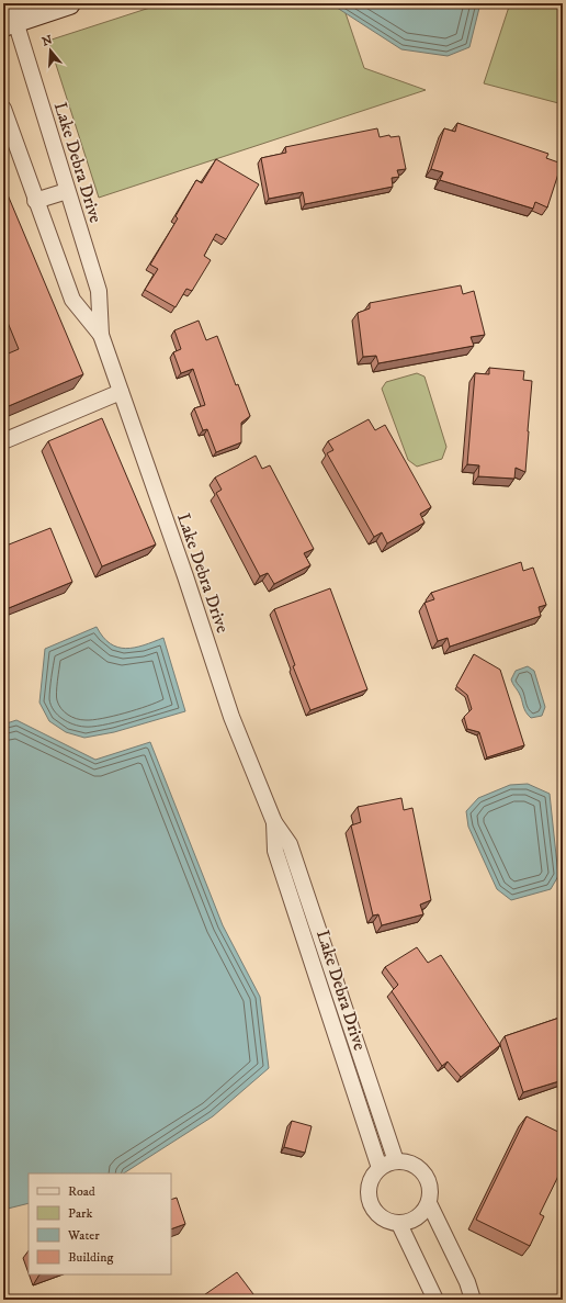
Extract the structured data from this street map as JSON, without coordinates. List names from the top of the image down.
{
  "streets": {
    "street": ["Lake Debra Drive"]
  },
  "legend": [
    "Road",
    "Park",
    "Water",
    "Building"
  ],
  "north": "top"
}
